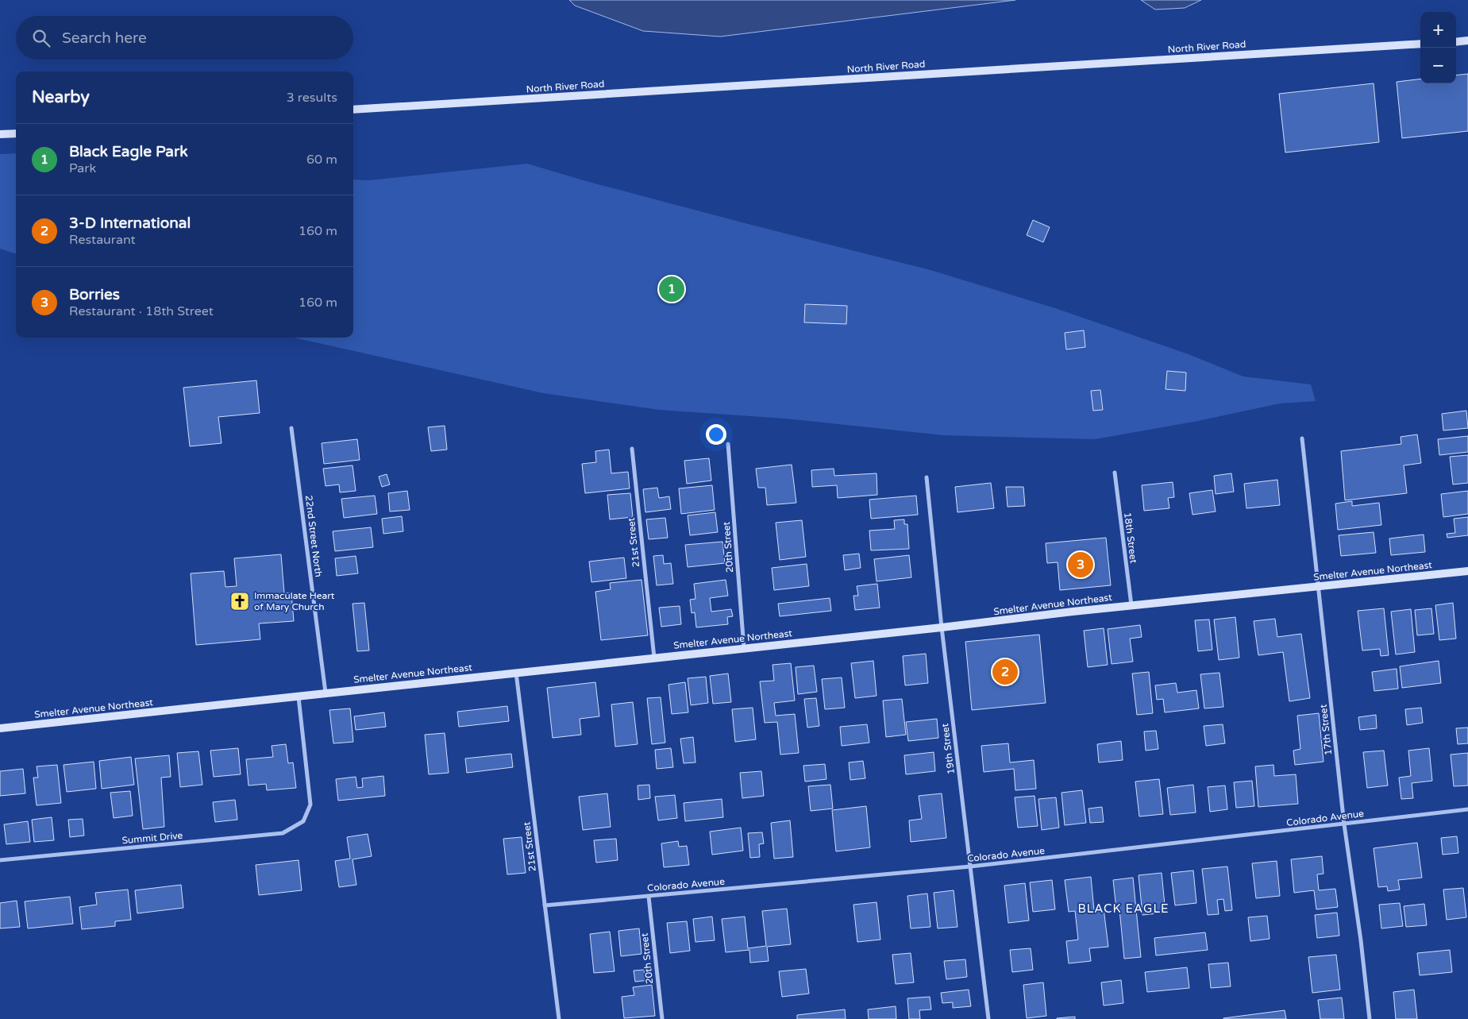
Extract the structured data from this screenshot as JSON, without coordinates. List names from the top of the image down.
{
  "streets": {
    "street": [
      "North River Road",
      "22nd Street North",
      "18th Street",
      "21st Street",
      "20th Street",
      "Smelter Avenue Northeast",
      "17th Street",
      "19th Street",
      "Colorado Avenue",
      "Summit Drive"
    ]
  },
  "crossings": [
    ["22nd Street North", "Smelter Avenue Northeast"],
    ["18th Street", "Smelter Avenue Northeast"],
    ["21st Street", "Smelter Avenue Northeast"],
    ["21st Street", "Colorado Avenue"],
    ["20th Street", "Smelter Avenue Northeast"],
    ["20th Street", "Colorado Avenue"],
    ["Smelter Avenue Northeast", "17th Street"],
    ["Smelter Avenue Northeast", "19th Street"],
    ["Smelter Avenue Northeast", "Summit Drive"],
    ["17th Street", "Colorado Avenue"],
    ["19th Street", "Colorado Avenue"]
  ],
  "districts": ["BLACK EAGLE"],
  "places": {
    "church": ["Immaculate Heart of Mary Church"]
  },
  "page": {
    "map_buttons": ["+", "−"],
    "search": "Search here",
    "heading": ["Nearby", "3 results"],
    "list": [
      {
        "mark": "1",
        "name": "Black Eagle Park",
        "note": "Park",
        "value": "60 m"
      },
      {
        "mark": "2",
        "name": "3-D International",
        "note": "Restaurant",
        "value": "160 m"
      },
      {
        "mark": "3",
        "name": "Borries",
        "note": "Restaurant · 18th Street",
        "value": "160 m"
      }
    ],
    "pins": ["1", "3", "2"]
  }
}
